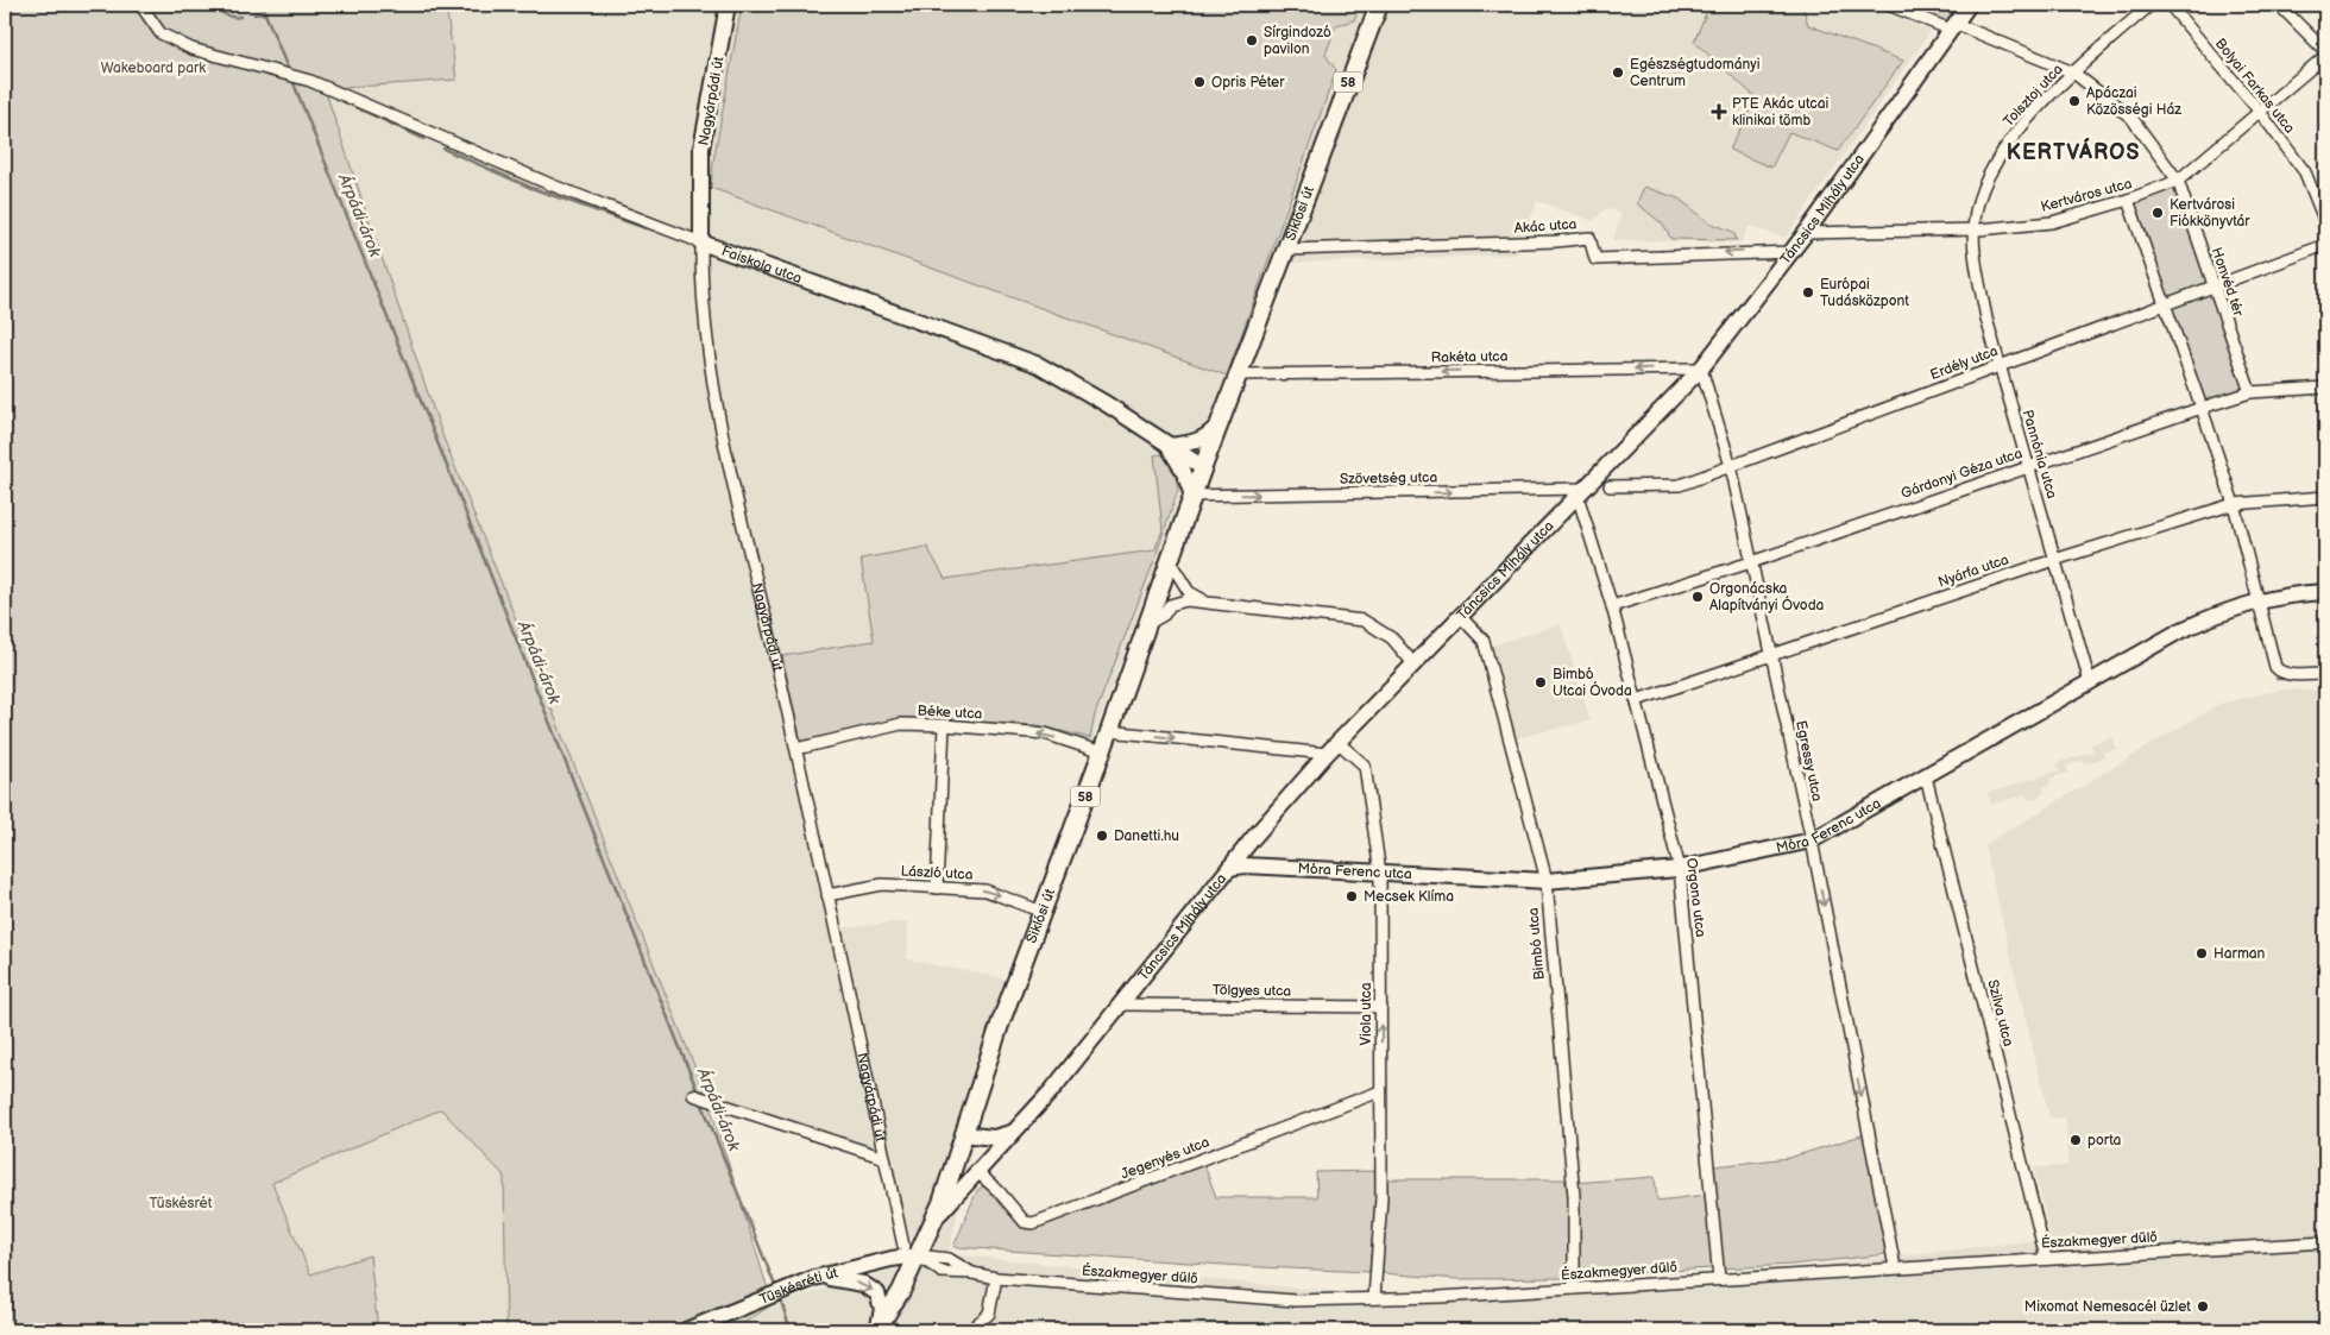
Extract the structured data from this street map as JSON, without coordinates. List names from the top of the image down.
{
  "streets": {
    "main road": ["58", "Siklósi út"],
    "street": [
      "Bolyai Farkas utca",
      "Tolsztoj utca",
      "Nagyárpádi út",
      "Kertváros utca",
      "Táncsics Mihály utca",
      "Akác utca",
      "Faiskola utca",
      "Honvéd tér",
      "Rakéta utca",
      "Erdély utca",
      "Pannónia utca",
      "Gárdonyi Géza utca",
      "Szövetség utca",
      "Nyárfa utca",
      "Béke utca",
      "Egressy utca",
      "Móra Ferenc utca",
      "László utca",
      "Orgona utca",
      "Bimbó utca",
      "Tölgyes utca",
      "Szilva utca",
      "Viola utca",
      "Jegenyés utca",
      "Északmegyer dűlő",
      "Tüskésréti út"
    ]
  },
  "crossings": [
    ["58", "Siklósi út"],
    ["58", "Faiskola utca"],
    ["58", "Szövetség utca"],
    ["Bolyai Farkas utca", "Kertváros utca"],
    ["Tolsztoj utca", "Kertváros utca"],
    ["Tolsztoj utca", "Honvéd tér"],
    ["Tolsztoj utca", "Pannónia utca"],
    ["Nagyárpádi út", "Faiskola utca"],
    ["Nagyárpádi út", "Béke utca"],
    ["Nagyárpádi út", "László utca"],
    ["Kertváros utca", "Táncsics Mihály utca"],
    ["Kertváros utca", "Honvéd tér"],
    ["Kertváros utca", "Pannónia utca"],
    ["Táncsics Mihály utca", "Siklósi út"],
    ["Táncsics Mihály utca", "Akác utca"],
    ["Táncsics Mihály utca", "Honvéd tér"],
    ["Táncsics Mihály utca", "Rakéta utca"],
    ["Táncsics Mihály utca", "Szövetség utca"],
    ["Táncsics Mihály utca", "Egressy utca"],
    ["Táncsics Mihály utca", "Móra Ferenc utca"],
    ["Táncsics Mihály utca", "Orgona utca"],
    ["Táncsics Mihály utca", "Bimbó utca"],
    ["Táncsics Mihály utca", "Tölgyes utca"],
    ["Táncsics Mihály utca", "Viola utca"],
    ["Táncsics Mihály utca", "Jegenyés utca"],
    ["Siklósi út", "Akác utca"],
    ["Siklósi út", "Rakéta utca"],
    ["Siklósi út", "Szövetség utca"],
    ["Siklósi út", "Béke utca"],
    ["Siklósi út", "László utca"],
    ["Siklósi út", "Északmegyer dűlő"],
    ["Siklósi út", "Tüskésréti út"],
    ["Honvéd tér", "Erdély utca"],
    ["Honvéd tér", "Gárdonyi Géza utca"],
    ["Rakéta utca", "Egressy utca"],
    ["Erdély utca", "Pannónia utca"],
    ["Erdély utca", "Egressy utca"],
    ["Pannónia utca", "Gárdonyi Géza utca"],
    ["Pannónia utca", "Nyárfa utca"],
    ["Pannónia utca", "Móra Ferenc utca"],
    ["Gárdonyi Géza utca", "Egressy utca"],
    ["Gárdonyi Géza utca", "Orgona utca"],
    ["Szövetség utca", "Orgona utca"],
    ["Nyárfa utca", "Egressy utca"],
    ["Nyárfa utca", "Orgona utca"],
    ["Egressy utca", "Móra Ferenc utca"],
    ["Egressy utca", "Északmegyer dűlő"],
    ["Móra Ferenc utca", "Orgona utca"],
    ["Móra Ferenc utca", "Bimbó utca"],
    ["Móra Ferenc utca", "Szilva utca"],
    ["Móra Ferenc utca", "Viola utca"],
    ["Orgona utca", "Északmegyer dűlő"],
    ["Bimbó utca", "Északmegyer dűlő"],
    ["Tölgyes utca", "Viola utca"],
    ["Szilva utca", "Északmegyer dűlő"],
    ["Viola utca", "Jegenyés utca"],
    ["Viola utca", "Északmegyer dűlő"],
    ["Északmegyer dűlő", "Tüskésréti út"]
  ],
  "one_way": [
    "Akác utca",
    "Rakéta utca",
    "Szövetség utca",
    "Béke utca",
    "Egressy utca",
    "László utca"
  ],
  "districts": ["KERTVÁROS"],
  "water": ["Árpádi-árok"],
  "parks": ["Wakeboard park", "Tüskésrét"],
  "places": {
    "other": [
      "Sírgindozó pavilon",
      "Egészségtudományi Centrum",
      "Opris Péter",
      "Apáczai Közösségi Ház",
      "Kertvárosi Fiókkönyvtár",
      "Európai Tudásközpont",
      "Orgonácska Alapítványi Óvoda",
      "Bimbó Utcai Óvoda",
      "Danetti.hu",
      "Mecsek Klíma",
      "Harman",
      "porta",
      "Mixomat Nemesacél üzlet"
    ],
    "health": ["PTE Akác utcai klinikai tömb"]
  }
}
